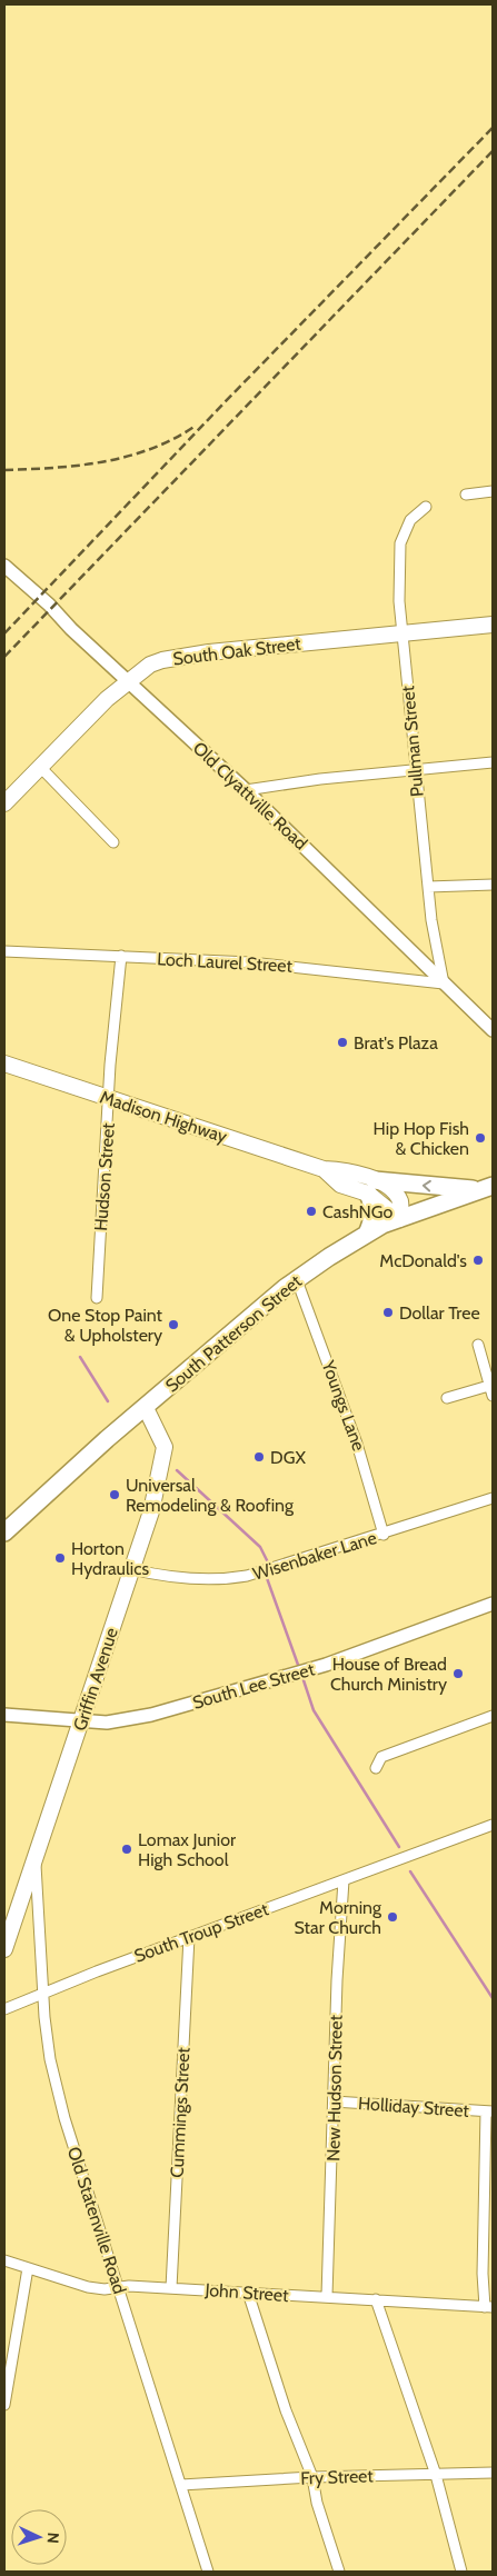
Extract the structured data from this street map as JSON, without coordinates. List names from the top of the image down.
{
  "streets": {
    "main road": [
      "South Oak Street",
      "Madison Highway",
      "South Patterson Street",
      "Griffin Avenue"
    ],
    "street": [
      "Pullman Street",
      "Old Clyattville Road",
      "Loch Laurel Street",
      "Hudson Street",
      "Youngs Lane",
      "Wisenbaker Lane",
      "South Lee Street",
      "South Troup Street",
      "New Hudson Street",
      "Holliday Street",
      "Cummings Street",
      "Old Statenville Road",
      "John Street",
      "Fry Street"
    ]
  },
  "crossings": [
    ["South Oak Street", "Pullman Street"],
    ["South Oak Street", "Old Clyattville Road"],
    ["Pullman Street", "Old Clyattville Road"],
    ["Pullman Street", "Loch Laurel Street"],
    ["Old Clyattville Road", "Loch Laurel Street"],
    ["Loch Laurel Street", "Hudson Street"],
    ["Madison Highway", "Hudson Street"],
    ["Madison Highway", "South Patterson Street"],
    ["South Patterson Street", "Youngs Lane"],
    ["South Patterson Street", "Griffin Avenue"],
    ["Youngs Lane", "Wisenbaker Lane"],
    ["Wisenbaker Lane", "Griffin Avenue"],
    ["Griffin Avenue", "South Lee Street"],
    ["Griffin Avenue", "Old Statenville Road"],
    ["South Troup Street", "New Hudson Street"],
    ["South Troup Street", "Cummings Street"],
    ["South Troup Street", "Old Statenville Road"],
    ["New Hudson Street", "Holliday Street"],
    ["New Hudson Street", "John Street"],
    ["Cummings Street", "John Street"],
    ["Old Statenville Road", "John Street"],
    ["Old Statenville Road", "Fry Street"]
  ],
  "places": [
    "Brat's Plaza",
    "Hip Hop Fish & Chicken",
    "CashNGo",
    "McDonald's",
    "Dollar Tree",
    "One Stop Paint & Upholstery",
    "DGX",
    "Universal Remodeling & Roofing",
    "Horton Hydraulics",
    "House of Bread Church Ministry",
    "Lomax Junior High School",
    "Morning Star Church"
  ],
  "north": "right"
}
